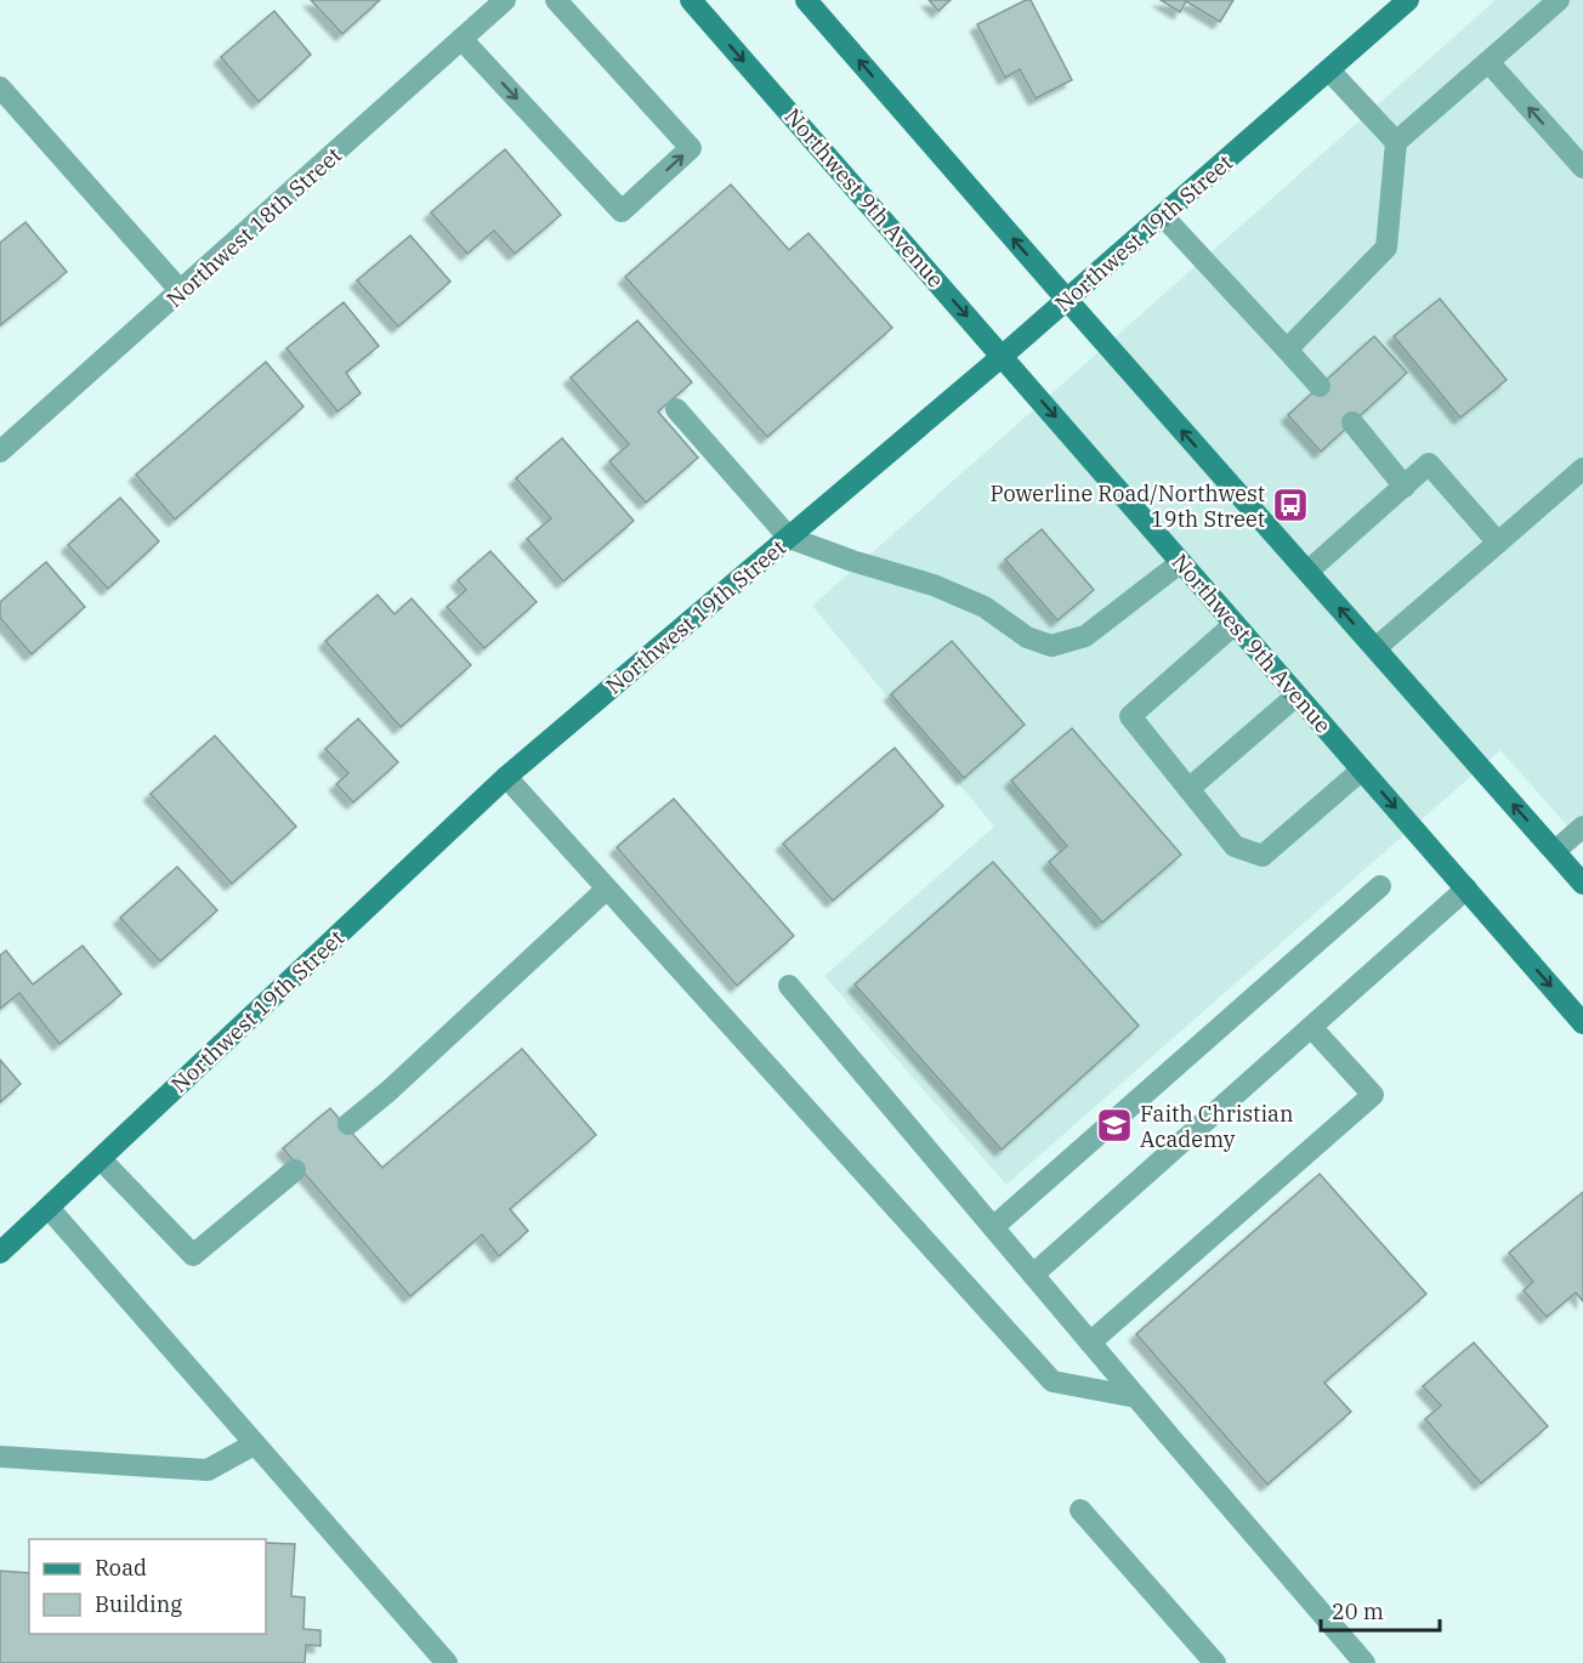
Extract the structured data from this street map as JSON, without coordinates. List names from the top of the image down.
{
  "streets": {
    "main road": ["Northwest 9th Avenue", "Northwest 19th Street"],
    "street": ["Northwest 18th Street"]
  },
  "crossings": [
    ["Northwest 9th Avenue", "Northwest 19th Street"]
  ],
  "places": {
    "bus stop": ["Powerline Road/Northwest 19th Street"],
    "school or university": ["Faith Christian Academy"]
  },
  "legend": ["Road", "Building"],
  "scale_bar": "20 m"
}
